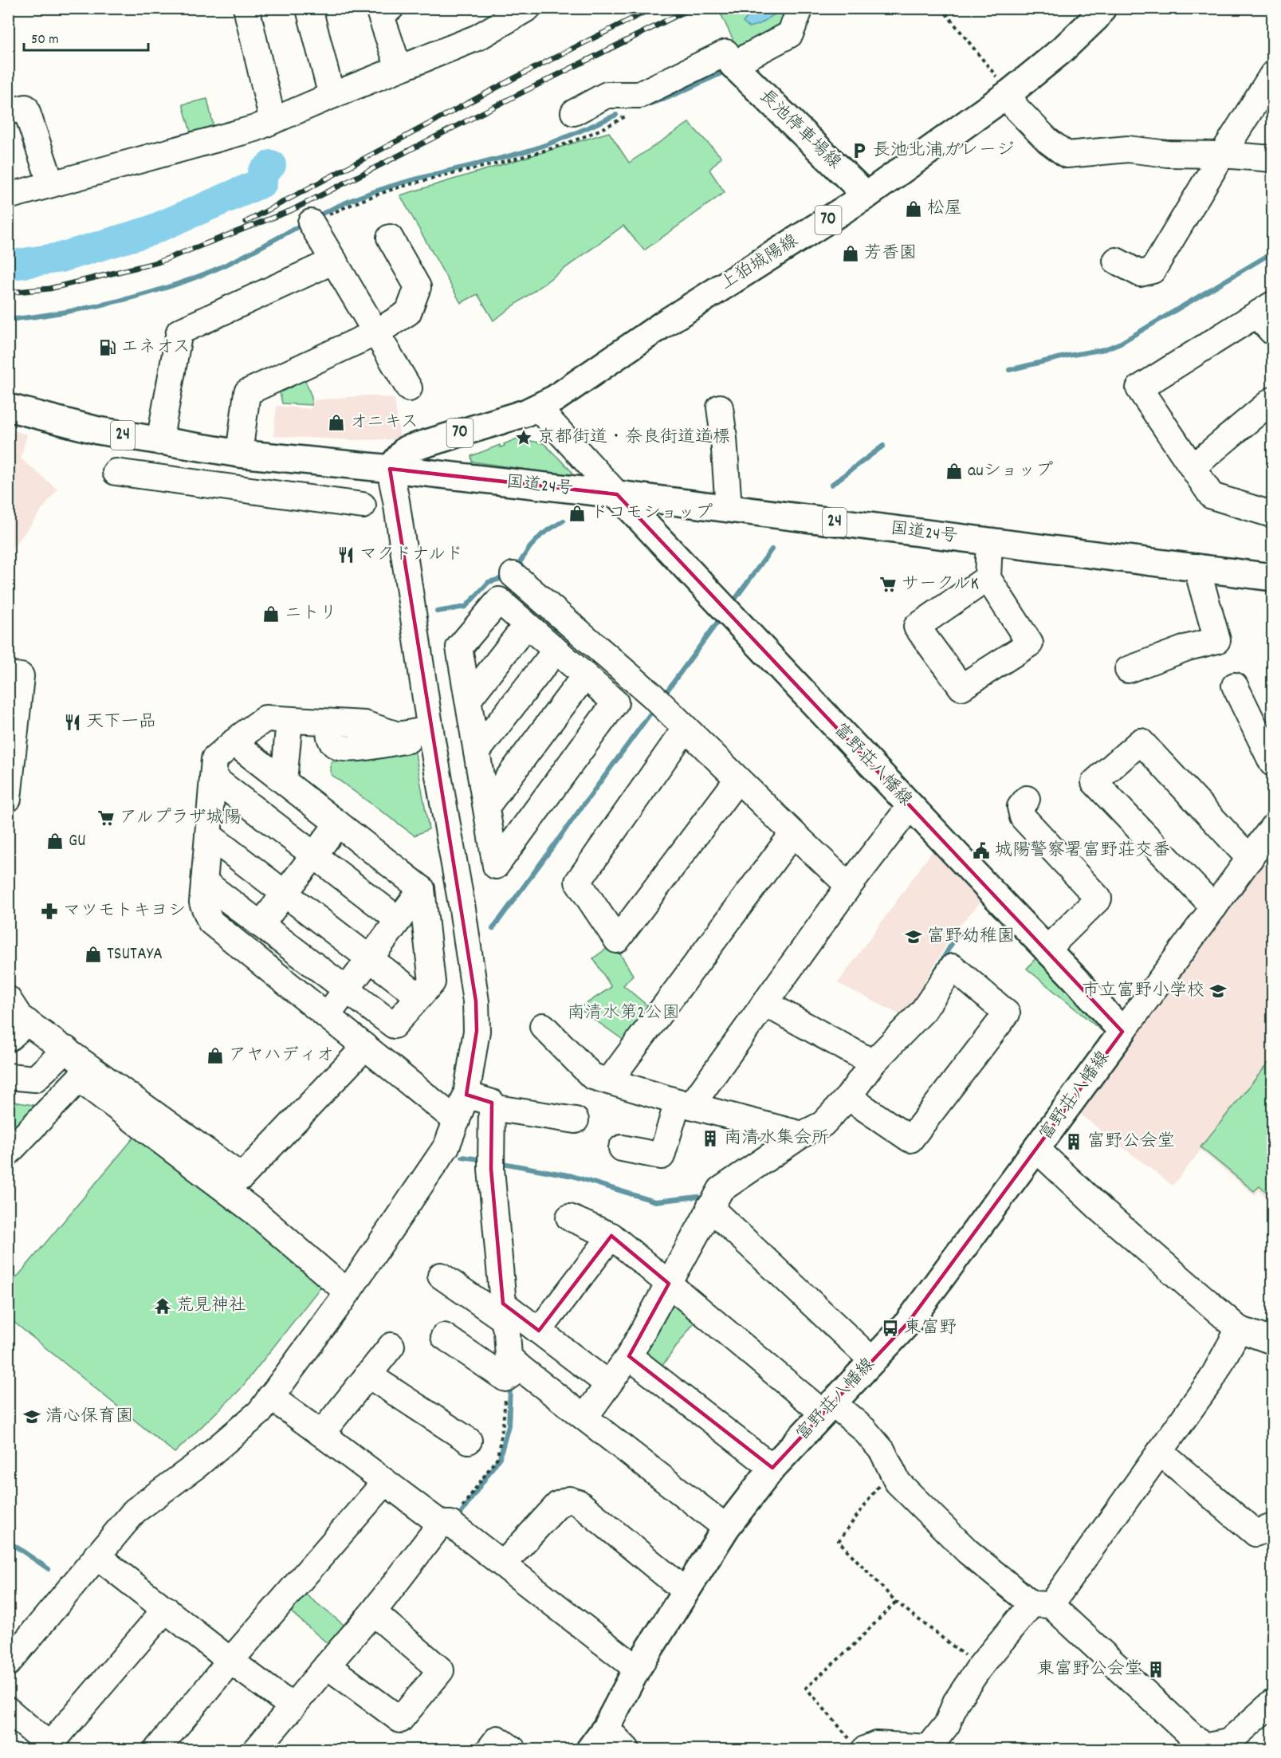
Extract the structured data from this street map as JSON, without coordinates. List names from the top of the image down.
{
  "streets": {
    "main road": [
      "長池停車場線",
      "70",
      "上狛城陽線",
      "24",
      "国道24号",
      "富野荘八幡線"
    ]
  },
  "crossings": [
    ["長池停車場線", "上狛城陽線"],
    ["上狛城陽線", "国道24号"],
    ["国道24号", "富野荘八幡線"]
  ],
  "parks": ["南清水第2公園"],
  "places": {
    "parking": ["長池北浦ガレージ"],
    "shop": [
      "松屋",
      "芳香園",
      "オニキス",
      "auショップ",
      "ドコモショップ",
      "ニトリ",
      "GU",
      "TSUTAYA",
      "アヤハディオ"
    ],
    "fuel station": ["エネオス"],
    "place": ["京都街道・奈良街道道標"],
    "restaurant": ["マクドナルド", "天下一品"],
    "supermarket": ["サークルK", "アルプラザ城陽"],
    "public building": ["城陽警察署富野荘交番"],
    "pharmacy": ["マツモトキヨシ"],
    "school or university": ["富野幼稚園", "市立富野小学校", "清心保育園"],
    "building": ["南清水集会所", "富野公会堂", "東富野公会堂"],
    "temple": ["荒見神社"],
    "bus stop": ["東富野"]
  },
  "scale_bar": "50 m"
}
